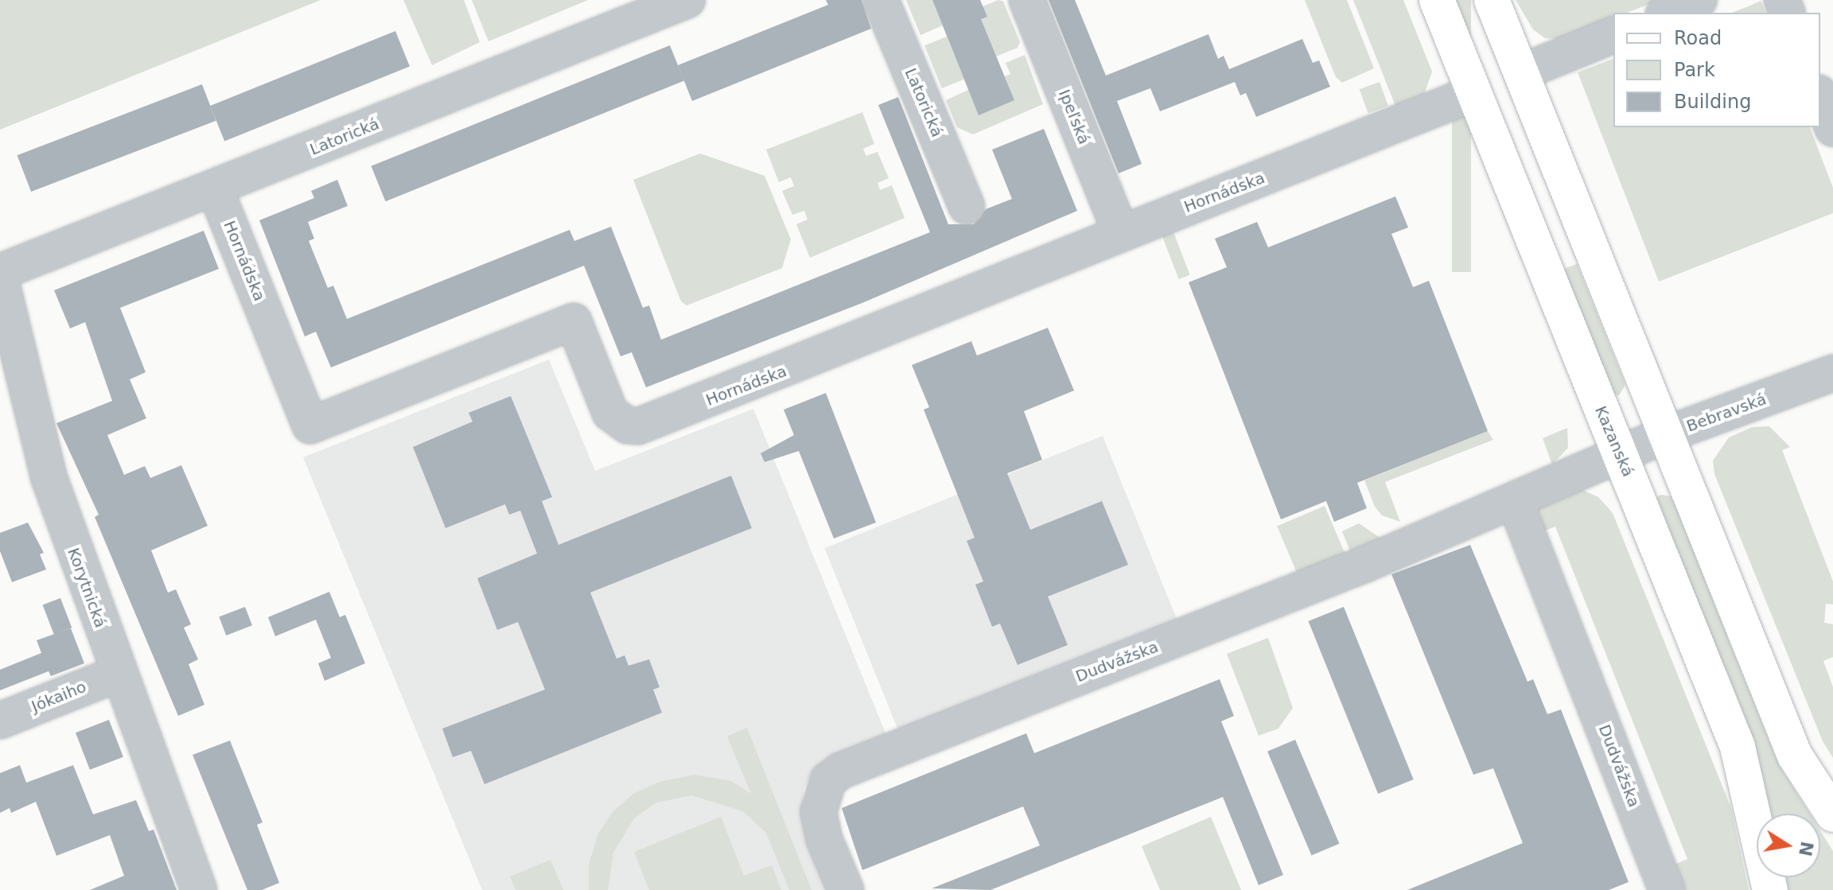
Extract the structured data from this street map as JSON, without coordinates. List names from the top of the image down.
{
  "streets": {
    "main road": ["Kazanská"],
    "street": [
      "Latorická",
      "Ipeľská",
      "Hornádska",
      "Bebravská",
      "Korytnická",
      "Dudvážska",
      "Jókaiho"
    ]
  },
  "crossings": [
    ["Latorická", "Hornádska"],
    ["Ipeľská", "Hornádska"],
    ["Hornádska", "Kazanská"],
    ["Bebravská", "Kazanská"],
    ["Bebravská", "Dudvážska"],
    ["Kazanská", "Dudvážska"],
    ["Korytnická", "Jókaiho"]
  ],
  "legend": ["Road", "Park", "Building"],
  "north": "right"
}
